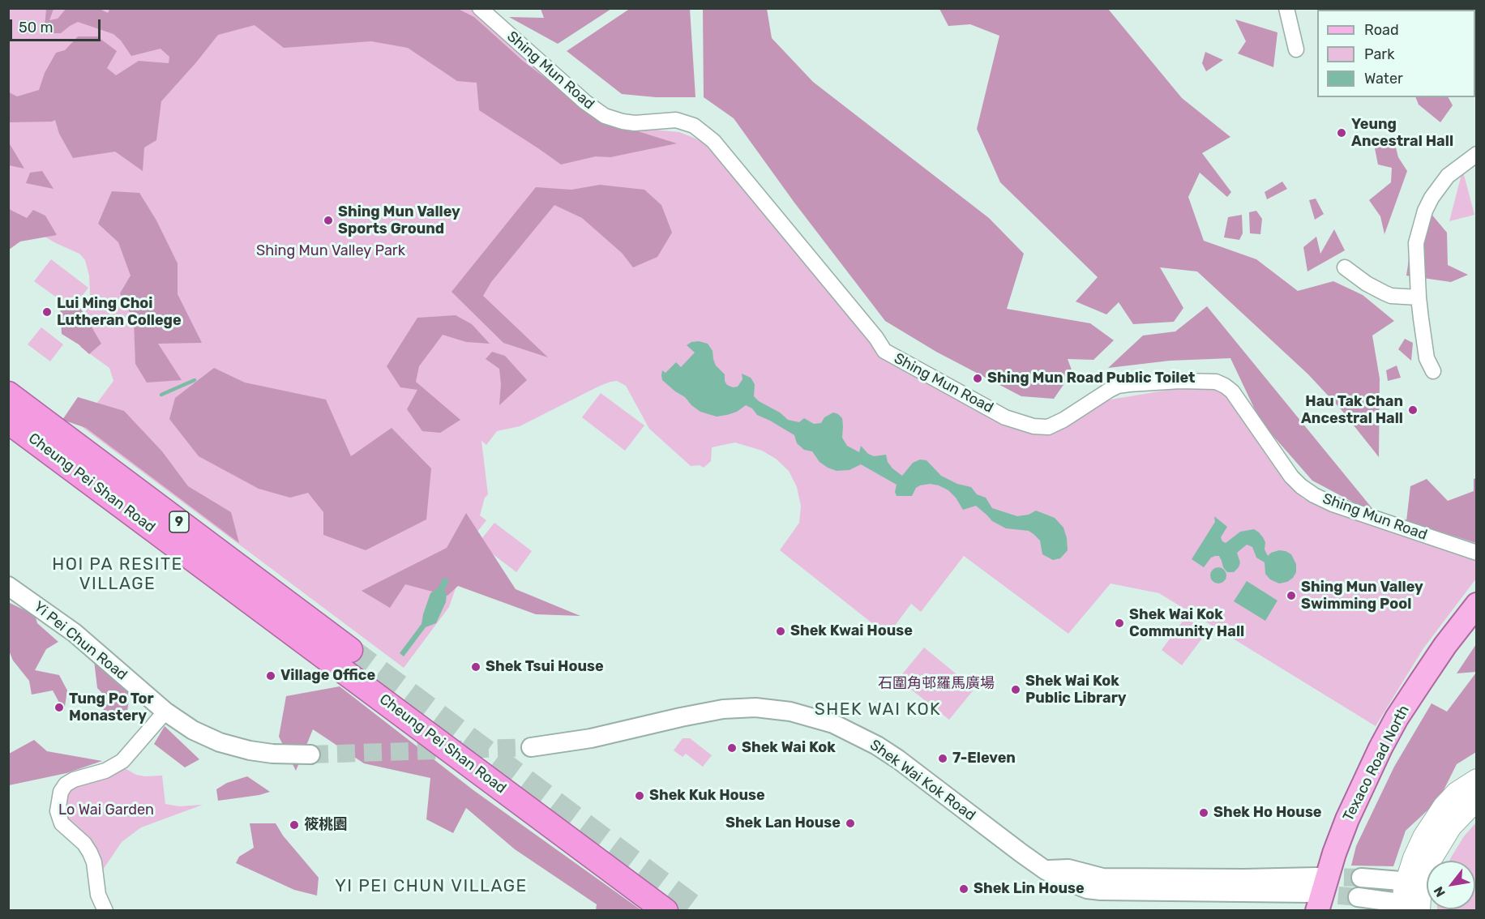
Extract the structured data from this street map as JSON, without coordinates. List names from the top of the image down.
{
  "streets": {
    "highway": ["Cheung Pei Shan Road", "9"],
    "main road": ["Texaco Road North"],
    "street": ["Shing Mun Road", "Yi Pei Chun Road", "Shek Wai Kok Road"]
  },
  "crossings": [
    ["Texaco Road North", "Shek Wai Kok Road"]
  ],
  "districts": ["HOI PA RESITE VILLAGE", "SHEK WAI KOK", "YI PEI CHUN VILLAGE"],
  "parks": ["Shing Mun Valley Park", "石圍角邨羅馬廣場", "Lo Wai Garden"],
  "places": [
    "Yeung Ancestral Hall",
    "Shing Mun Valley Sports Ground",
    "Lui Ming Choi Lutheran College",
    "Shing Mun Road Public Toilet",
    "Hau Tak Chan Ancestral Hall",
    "Shing Mun Valley Swimming Pool",
    "Shek Wai Kok Community Hall",
    "Shek Kwai House",
    "Shek Tsui House",
    "Village Office",
    "Shek Wai Kok Public Library",
    "Tung Po Tor Monastery",
    "Shek Wai Kok",
    "7-Eleven",
    "Shek Kuk House",
    "Shek Ho House",
    "Shek Lan House",
    "筱桃園",
    "Shek Lin House"
  ],
  "legend": ["Road", "Park", "Water"],
  "scale_bar": "50 m",
  "north": "bottom left"
}
